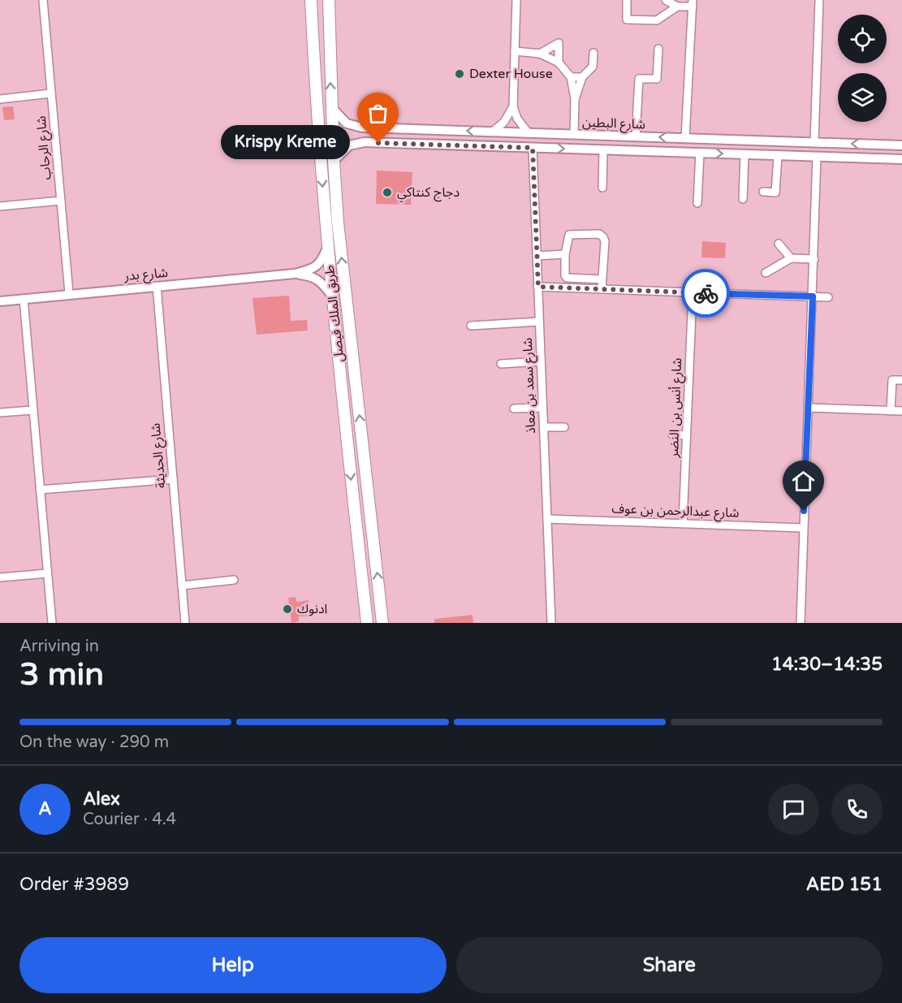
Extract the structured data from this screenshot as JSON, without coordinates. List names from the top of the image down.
{
  "streets": {
    "main road": ["طريق الملك فيصل"],
    "street": [
      "شارع البطين",
      "شارع الرحاب",
      "شارع بدر",
      "شارع سعد بن معاذ",
      "شارع أنس بن النضر",
      "شارع الحديثة",
      "شارع عبدالرحمن بن عوف"
    ]
  },
  "crossings": [
    ["شارع البطين", "طريق الملك فيصل"],
    ["شارع البطين", "شارع سعد بن معاذ"],
    ["شارع الرحاب", "شارع بدر"],
    ["شارع بدر", "طريق الملك فيصل"],
    ["شارع بدر", "شارع الحديثة"],
    ["شارع سعد بن معاذ", "شارع عبدالرحمن بن عوف"],
    ["شارع أنس بن النضر", "شارع عبدالرحمن بن عوف"]
  ],
  "places": [
    "Dexter House",
    "Krispy Kreme",
    "دجاج كنتاكي",
    "ادنوك"
  ],
  "page": {
    "bubble": "Krispy Kreme",
    "heading": ["3 min", "Arriving in", "14:30–14:35"],
    "panel": [
      "Alex",
      "Courier · 4.4",
      "Order #3989",
      "AED 151"
    ],
    "bar": "On the way · 290 m",
    "round": "A",
    "buttons": ["Help", "Share"]
  }
}
